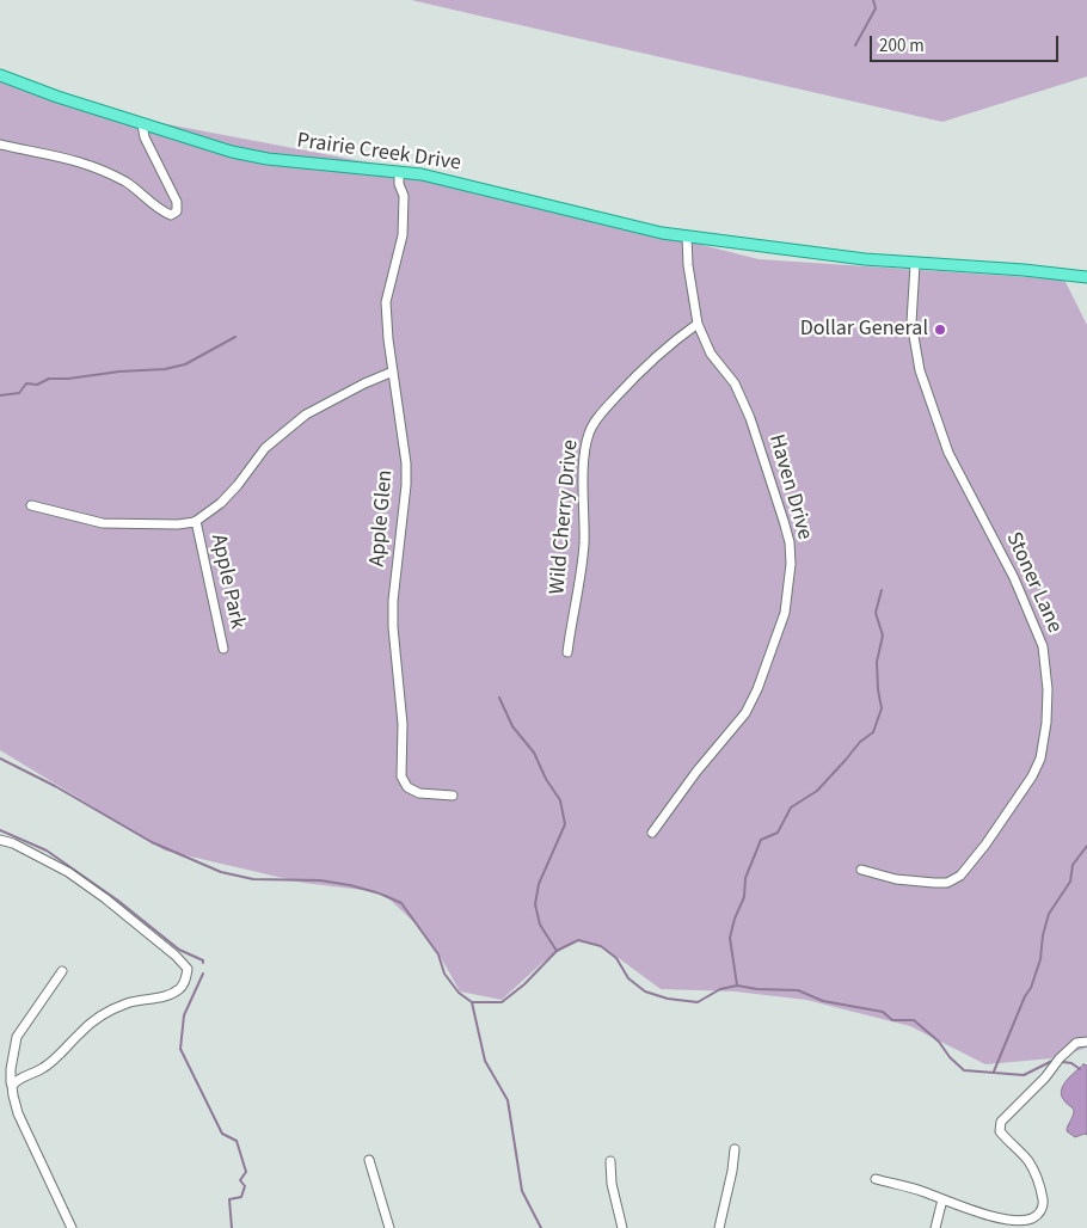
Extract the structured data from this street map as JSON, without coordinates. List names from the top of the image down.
{
  "streets": {
    "main road": ["Prairie Creek Drive"],
    "street": [
      "Haven Drive",
      "Wild Cherry Drive",
      "Apple Glen",
      "Apple Park",
      "Stoner Lane"
    ]
  },
  "crossings": [
    ["Prairie Creek Drive", "Haven Drive"],
    ["Prairie Creek Drive", "Apple Glen"],
    ["Prairie Creek Drive", "Stoner Lane"],
    ["Haven Drive", "Wild Cherry Drive"]
  ],
  "places": ["Dollar General"],
  "scale_bar": "200 m"
}
